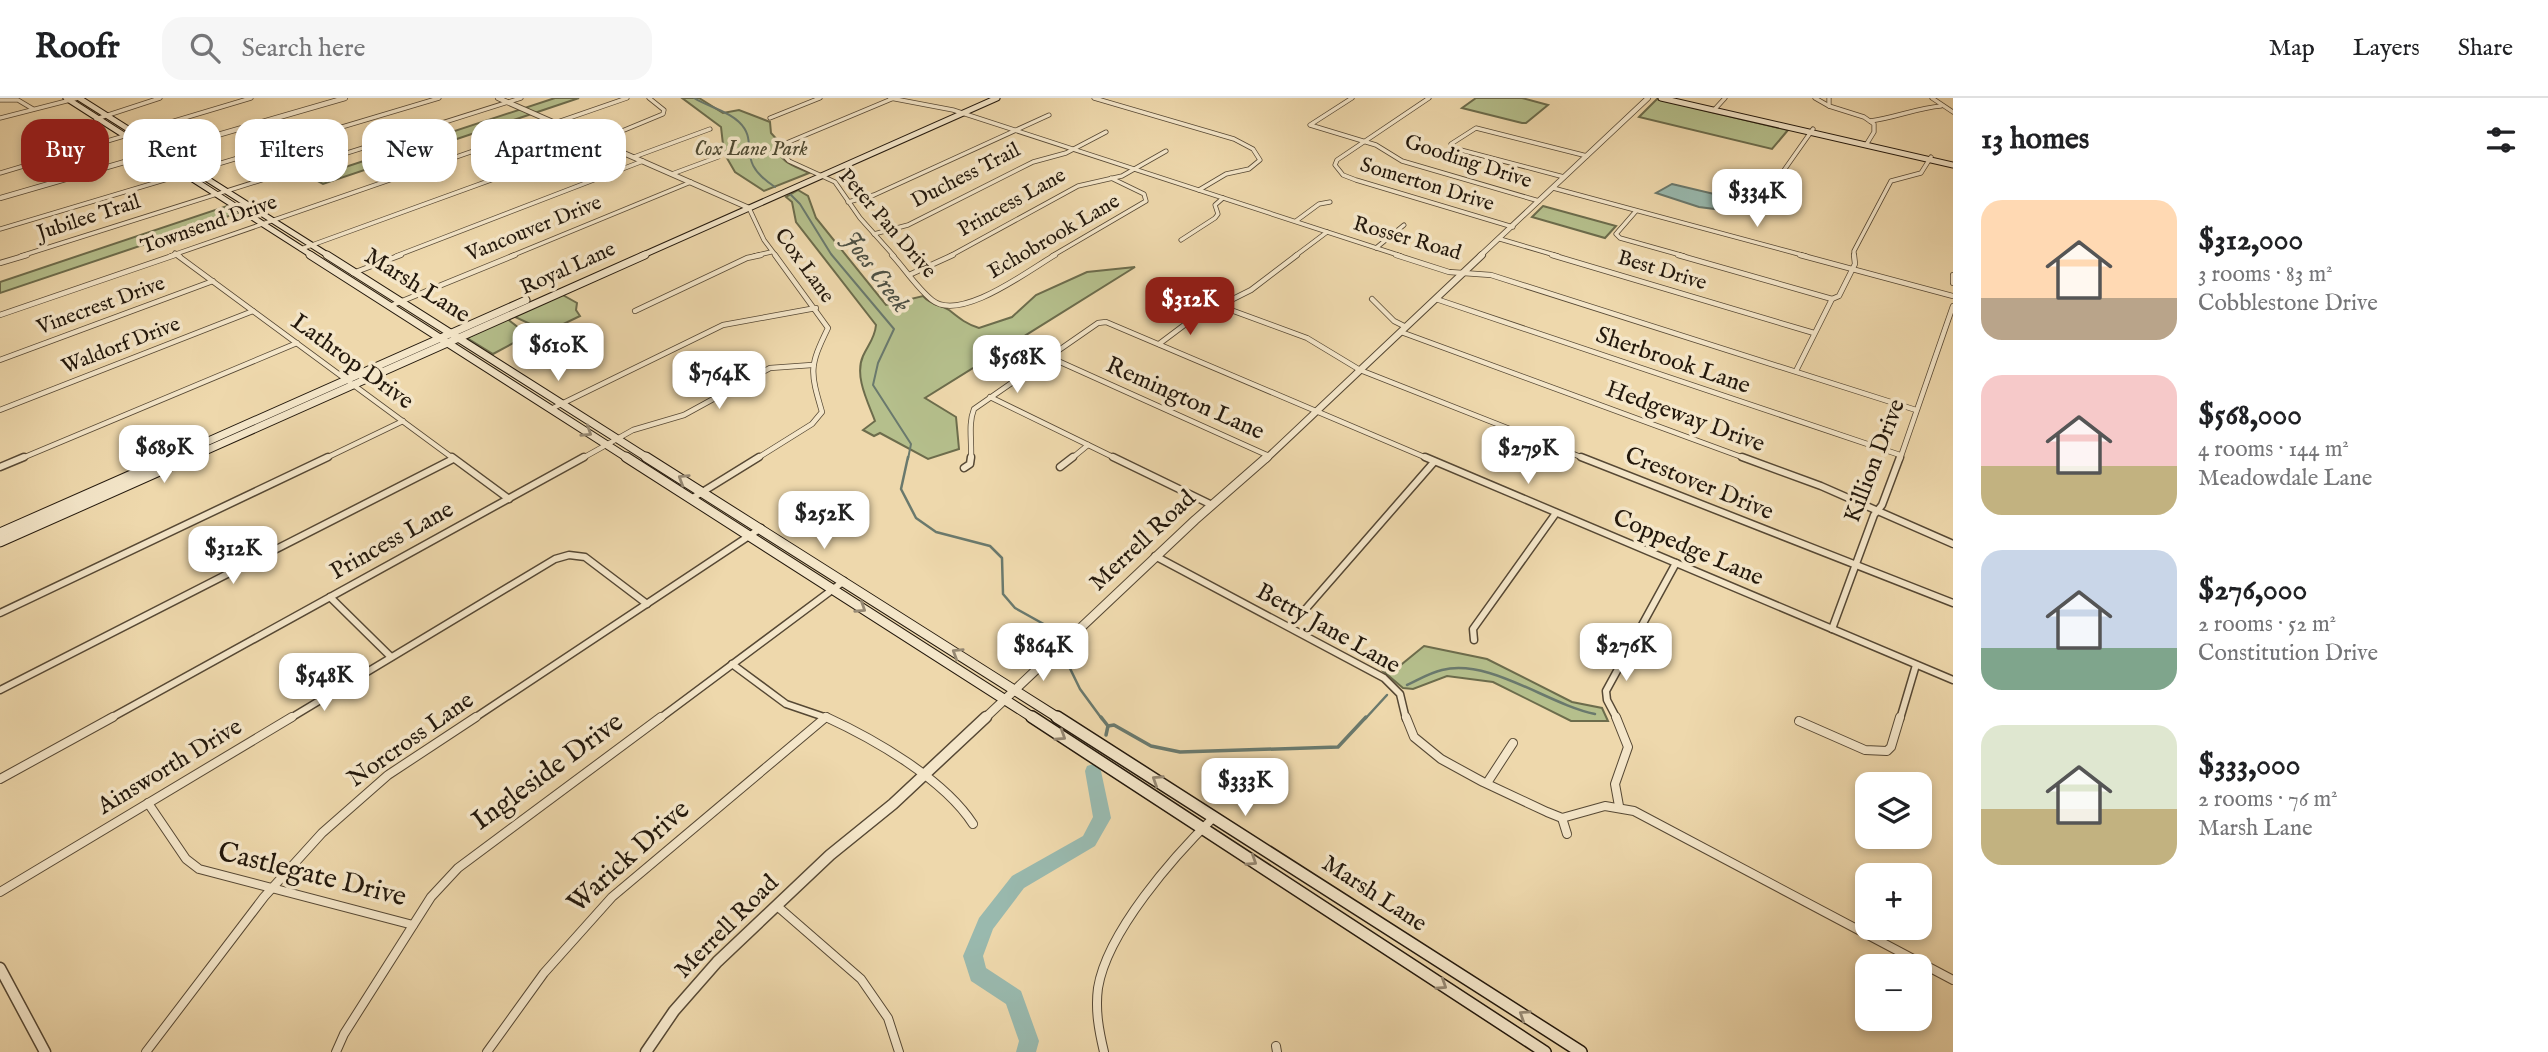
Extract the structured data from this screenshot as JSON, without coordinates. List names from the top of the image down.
{
  "streets": {
    "main road": ["Royal Lane", "Marsh Lane"],
    "street": [
      "Gooding Drive",
      "Duchess Trail",
      "Somerton Drive",
      "Princess Lane",
      "Jubilee Trail",
      "Peter Pan Drive",
      "Townsend Drive",
      "Vancouver Drive",
      "Echobrook Lane",
      "Rosser Road",
      "Cox Lane",
      "Best Drive",
      "Vinecrest Drive",
      "Waldorf Drive",
      "Sherbrook Lane",
      "Lathrop Drive",
      "Remington Lane",
      "Hedgeway Drive",
      "Killion Drive",
      "Crestover Drive",
      "Merrell Road",
      "Coppedge Lane",
      "Betty Jane Lane",
      "Norcross Lane",
      "Ainsworth Drive",
      "Ingleside Drive",
      "Warick Drive",
      "Castlegate Drive"
    ]
  },
  "crossings": [
    ["Gooding Drive", "Somerton Drive"],
    ["Gooding Drive", "Merrell Road"],
    ["Duchess Trail", "Peter Pan Drive"],
    ["Duchess Trail", "Rosser Road"],
    ["Somerton Drive", "Merrell Road"],
    ["Princess Lane", "Peter Pan Drive"],
    ["Princess Lane", "Echobrook Lane"],
    ["Princess Lane", "Rosser Road"],
    ["Princess Lane", "Cox Lane"],
    ["Princess Lane", "Marsh Lane"],
    ["Princess Lane", "Lathrop Drive"],
    ["Jubilee Trail", "Marsh Lane"],
    ["Peter Pan Drive", "Echobrook Lane"],
    ["Peter Pan Drive", "Rosser Road"],
    ["Peter Pan Drive", "Royal Lane"],
    ["Townsend Drive", "Marsh Lane"],
    ["Townsend Drive", "Lathrop Drive"],
    ["Vancouver Drive", "Marsh Lane"],
    ["Rosser Road", "Royal Lane"],
    ["Rosser Road", "Killion Drive"],
    ["Rosser Road", "Merrell Road"],
    ["Cox Lane", "Royal Lane"],
    ["Royal Lane", "Marsh Lane"],
    ["Royal Lane", "Lathrop Drive"],
    ["Best Drive", "Merrell Road"],
    ["Marsh Lane", "Merrell Road"],
    ["Marsh Lane", "Norcross Lane"],
    ["Marsh Lane", "Ingleside Drive"],
    ["Vinecrest Drive", "Lathrop Drive"],
    ["Waldorf Drive", "Lathrop Drive"],
    ["Sherbrook Lane", "Killion Drive"],
    ["Sherbrook Lane", "Merrell Road"],
    ["Remington Lane", "Merrell Road"],
    ["Remington Lane", "Coppedge Lane"],
    ["Hedgeway Drive", "Killion Drive"],
    ["Hedgeway Drive", "Merrell Road"],
    ["Killion Drive", "Crestover Drive"],
    ["Killion Drive", "Coppedge Lane"],
    ["Crestover Drive", "Merrell Road"],
    ["Merrell Road", "Coppedge Lane"],
    ["Merrell Road", "Betty Jane Lane"],
    ["Norcross Lane", "Ainsworth Drive"],
    ["Norcross Lane", "Castlegate Drive"],
    ["Ainsworth Drive", "Castlegate Drive"],
    ["Ingleside Drive", "Castlegate Drive"]
  ],
  "water": ["Joes Creek"],
  "parks": ["Cox Lane Park"],
  "page": {
    "header": "Roofr",
    "search": "Search here",
    "nav": ["Map", "Layers", "Share"],
    "heading": "13 homes",
    "chip": [
      "Buy",
      "Rent",
      "Filters",
      "New",
      "Apartment"
    ],
    "price": [
      "$334K",
      "$312K",
      "$610K",
      "$568K",
      "$764K",
      "$689K",
      "$279K",
      "$252K",
      "$312K",
      "$864K",
      "$276K",
      "$548K",
      "$333K"
    ],
    "list": [
      {
        "name": "$312,000",
        "note": "3 rooms · 83 m² · Cobblestone Drive"
      },
      {
        "name": "$568,000",
        "note": "4 rooms · 144 m² · Meadowdale Lane"
      },
      {
        "name": "$276,000",
        "note": "2 rooms · 52 m² · Constitution Drive"
      },
      {
        "name": "$333,000",
        "note": "2 rooms · 76 m² · Marsh Lane"
      }
    ],
    "map_buttons": ["+", "−"]
  }
}
